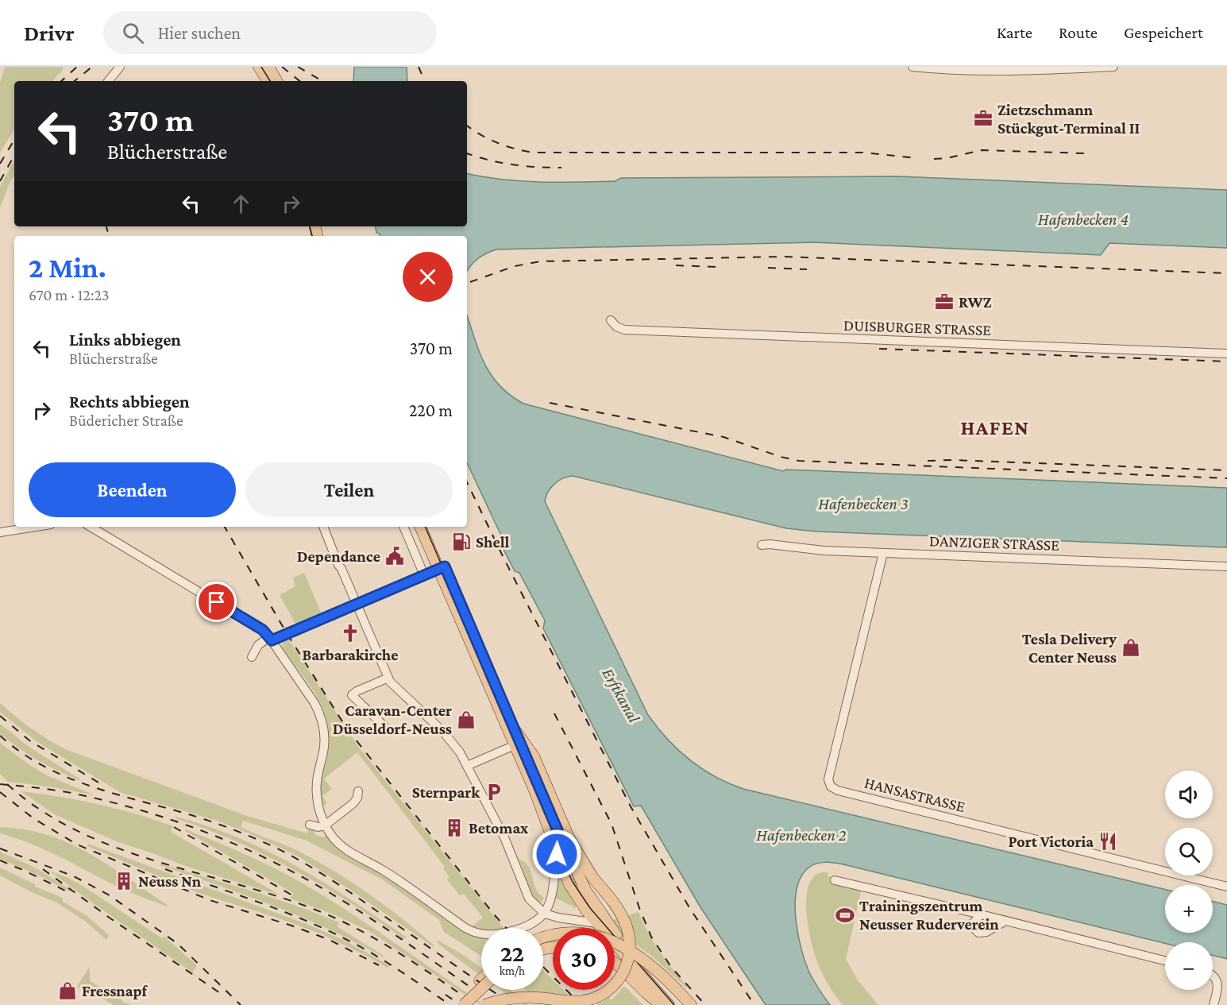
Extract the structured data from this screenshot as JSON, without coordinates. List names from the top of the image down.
{
  "streets": {
    "street": ["DUISBURGER STRASSE", "DANZIGER STRASSE", "HANSASTRASSE"]
  },
  "crossings": [
    ["DANZIGER STRASSE", "HANSASTRASSE"]
  ],
  "districts": ["HAFEN"],
  "water": [
    "Hafenbecken 4",
    "Hafenbecken 3",
    "Erftkanal",
    "Hafenbecken 2"
  ],
  "places": {
    "office": ["Zietzschmann Stückgut-Terminal II", "RWZ"],
    "fuel station": ["Shell"],
    "public building": ["Dependance"],
    "church": ["Barbarakirche"],
    "shop": ["Tesla Delivery Center Neuss", "Caravan-Center Düsseldorf-Neuss", "Fressnapf"],
    "parking": ["Sternpark"],
    "building": ["Betomax", "Neuss Nn"],
    "restaurant": ["Port Victoria"],
    "sports": ["Trainingszentrum Neusser Ruderverein"]
  },
  "page": {
    "header": "Drivr",
    "search": "Hier suchen",
    "nav": ["Karte", "Route", "Gespeichert"],
    "turn": ["370 m", "Blücherstraße"],
    "heading": ["2 Min.", "670 m · 12:23"],
    "list": [
      {
        "name": "Links abbiegen",
        "note": "Blücherstraße",
        "value": "370 m"
      },
      {
        "name": "Rechts abbiegen",
        "note": "Büdericher Straße",
        "value": "220 m"
      }
    ],
    "buttons": ["Beenden", "Teilen"],
    "map_buttons": ["+", "−"],
    "speed": "22 km/h",
    "limit": "30"
  }
}
